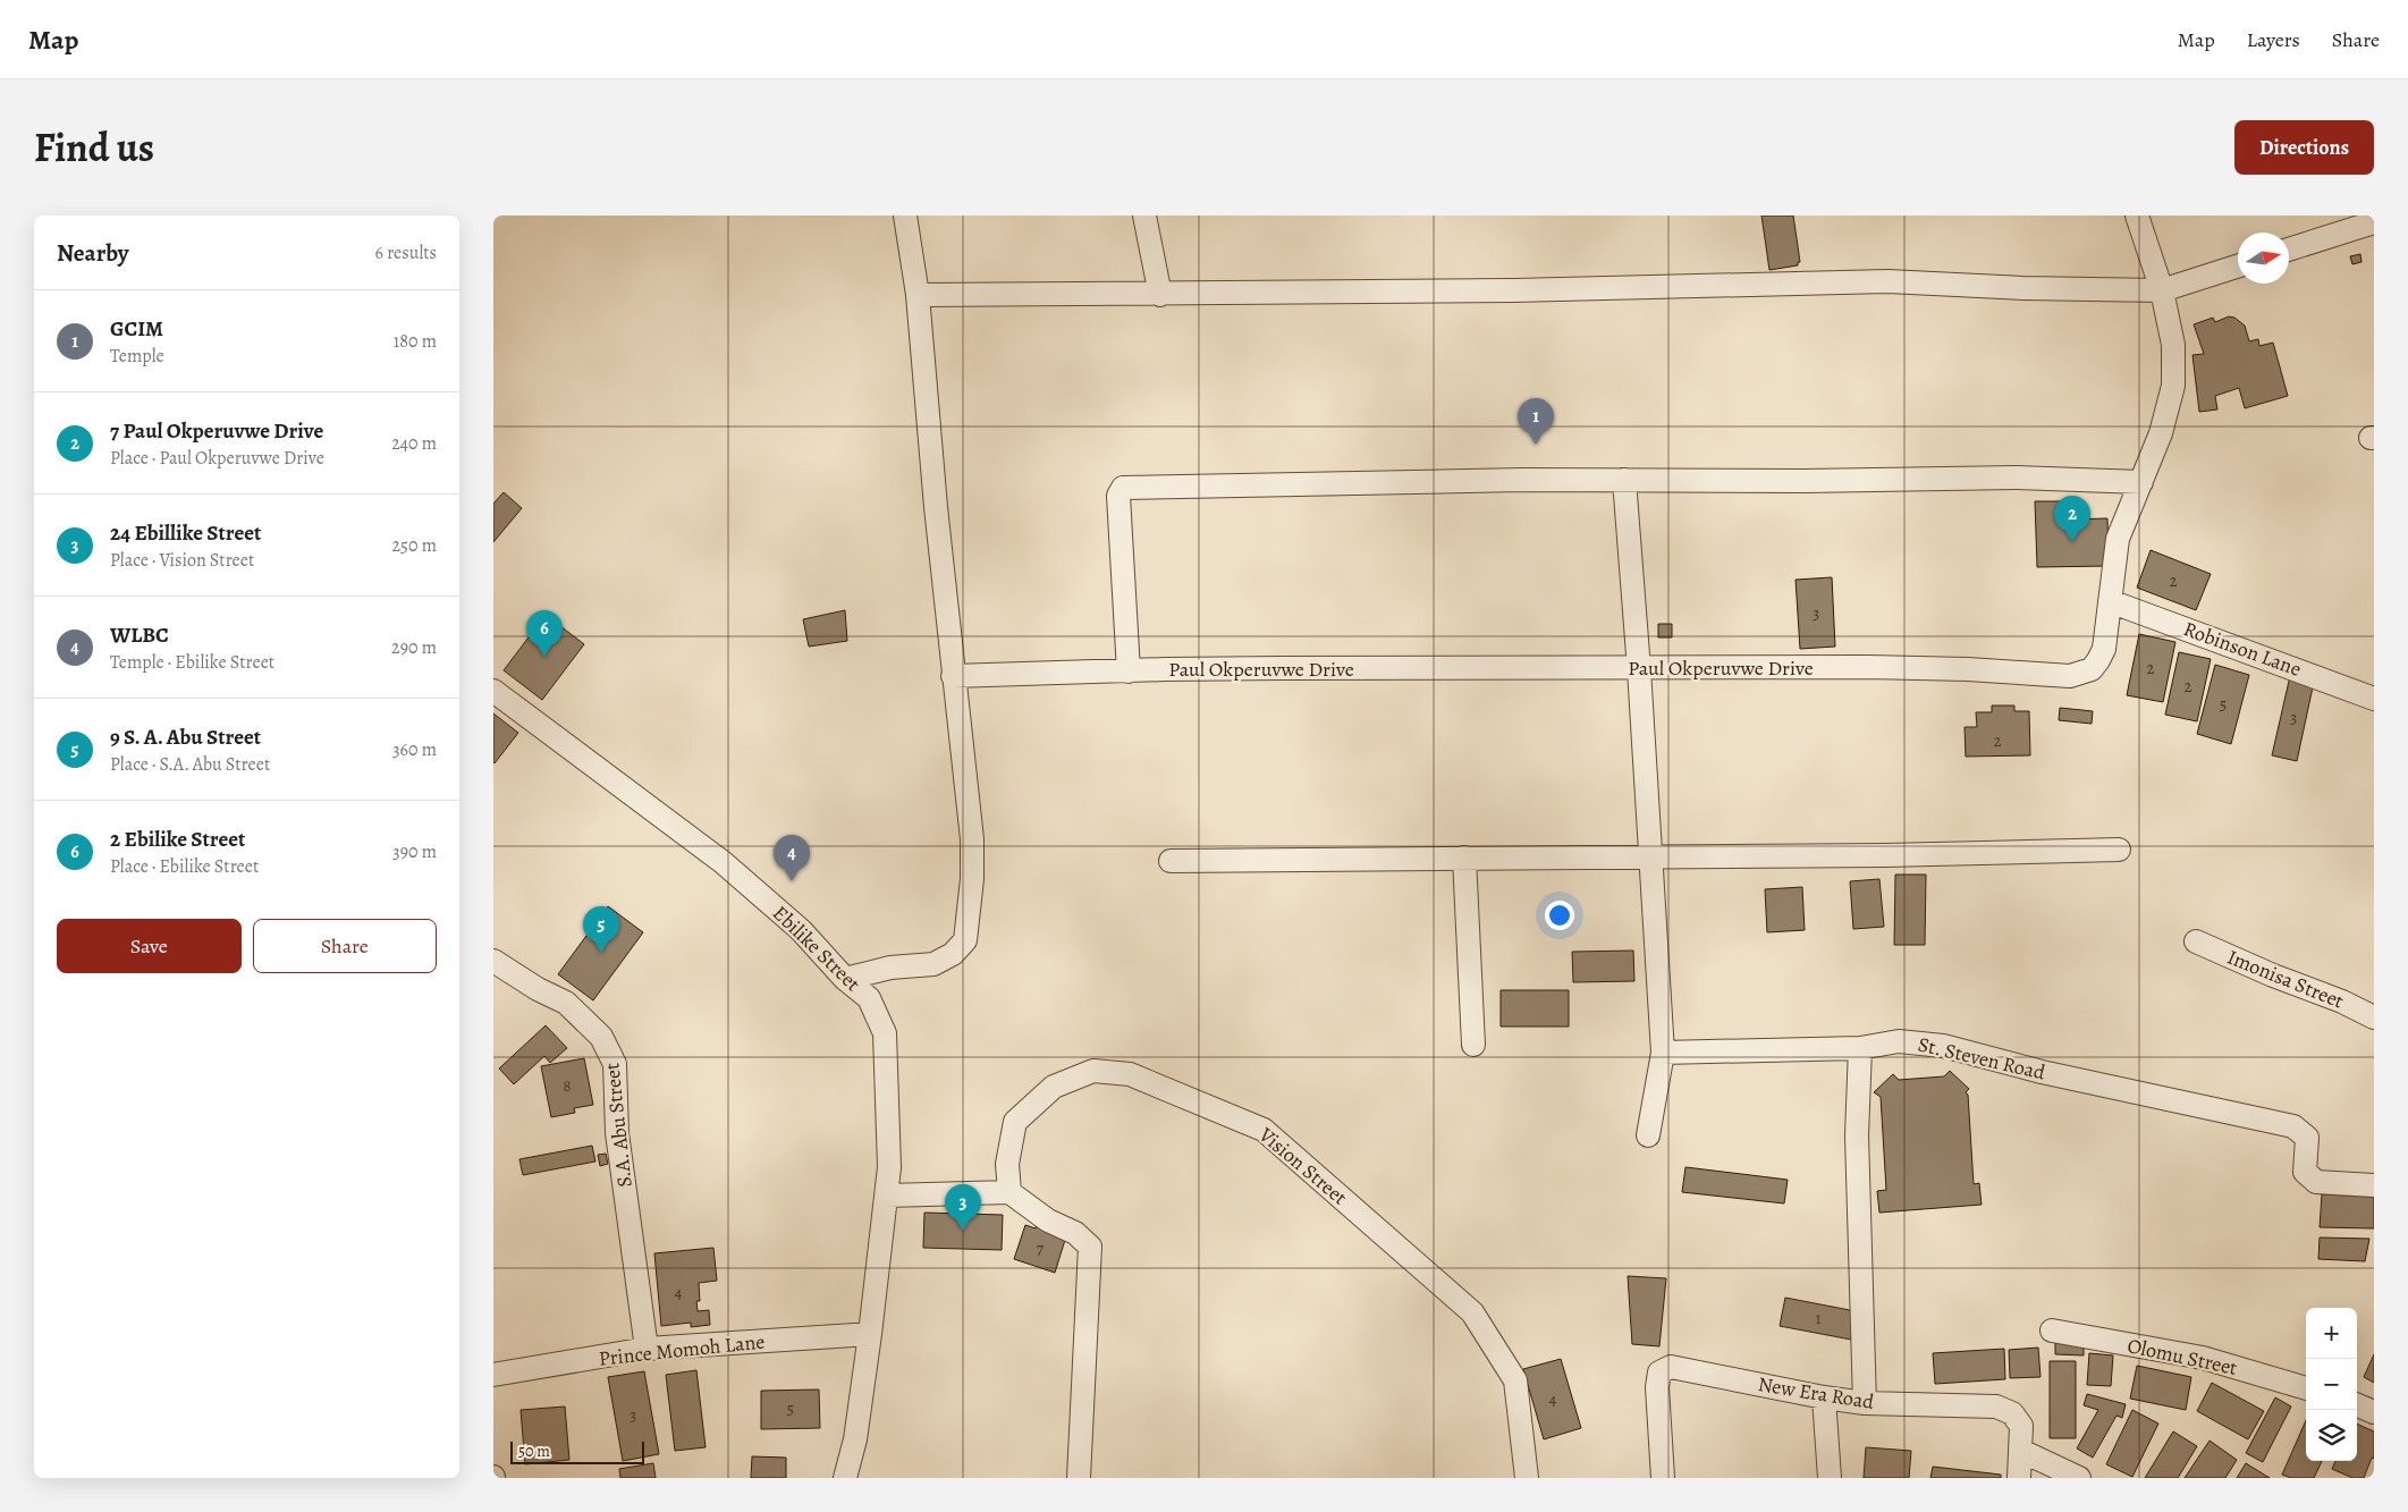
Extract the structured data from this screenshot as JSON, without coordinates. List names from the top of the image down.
{
  "streets": {
    "street": [
      "Robinson Lane",
      "Paul Okperuvwe Drive",
      "Ebilike Street",
      "Imonisa Street",
      "St. Steven Road",
      "S.A. Abu Street",
      "Vision Street",
      "Prince Momoh Lane",
      "Olomu Street",
      "New Era Road"
    ]
  },
  "crossings": [
    ["Robinson Lane", "Paul Okperuvwe Drive"],
    ["Ebilike Street", "Prince Momoh Lane"],
    ["S.A. Abu Street", "Prince Momoh Lane"]
  ],
  "house_numbers": [
    "2",
    "3",
    "2",
    "2",
    "5",
    "3",
    "2",
    "8",
    "7",
    "4",
    "1",
    "4",
    "5",
    "3"
  ],
  "scale_bar": "50 m",
  "north": "right",
  "page": {
    "header": "Map",
    "nav": ["Map", "Layers", "Share"],
    "title": "Find us",
    "buttons": [
      "Directions",
      ["Save", "Share"]
    ],
    "heading": ["Nearby", "6 results"],
    "list": [
      {
        "mark": "1",
        "name": "GCIM",
        "note": "Temple",
        "value": "180 m"
      },
      {
        "mark": "2",
        "name": "7 Paul Okperuvwe Drive",
        "note": "Place · Paul Okperuvwe Drive",
        "value": "240 m"
      },
      {
        "mark": "3",
        "name": "24 Ebillike Street",
        "note": "Place · Vision Street",
        "value": "250 m"
      },
      {
        "mark": "4",
        "name": "WLBC",
        "note": "Temple · Ebilike Street",
        "value": "290 m"
      },
      {
        "mark": "5",
        "name": "9 S. A. Abu Street",
        "note": "Place · S.A. Abu Street",
        "value": "360 m"
      },
      {
        "mark": "6",
        "name": "2 Ebilike Street",
        "note": "Place · Ebilike Street",
        "value": "390 m"
      }
    ],
    "pins": [
      "1",
      "2",
      "6",
      "4",
      "5",
      "3"
    ],
    "map_buttons": ["+", "−"],
    "scale": "50 m"
  }
}
